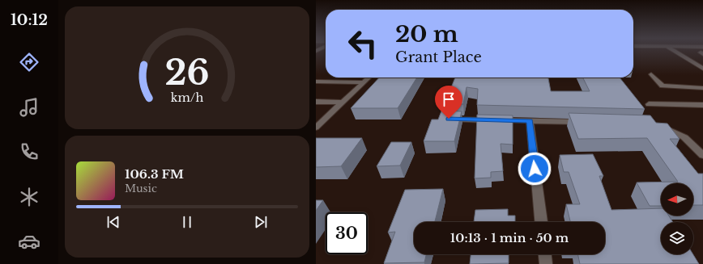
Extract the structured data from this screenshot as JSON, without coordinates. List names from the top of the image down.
{
  "north": "left",
  "page": {
    "tabs": "10:12",
    "turn": ["20 m", "Grant Place"],
    "song": ["106.3 FM", "Music"],
    "limit": "30",
    "trip": "10:13 · 1 min · 50 m",
    "gauge": ["26", "km/h"]
  }
}
